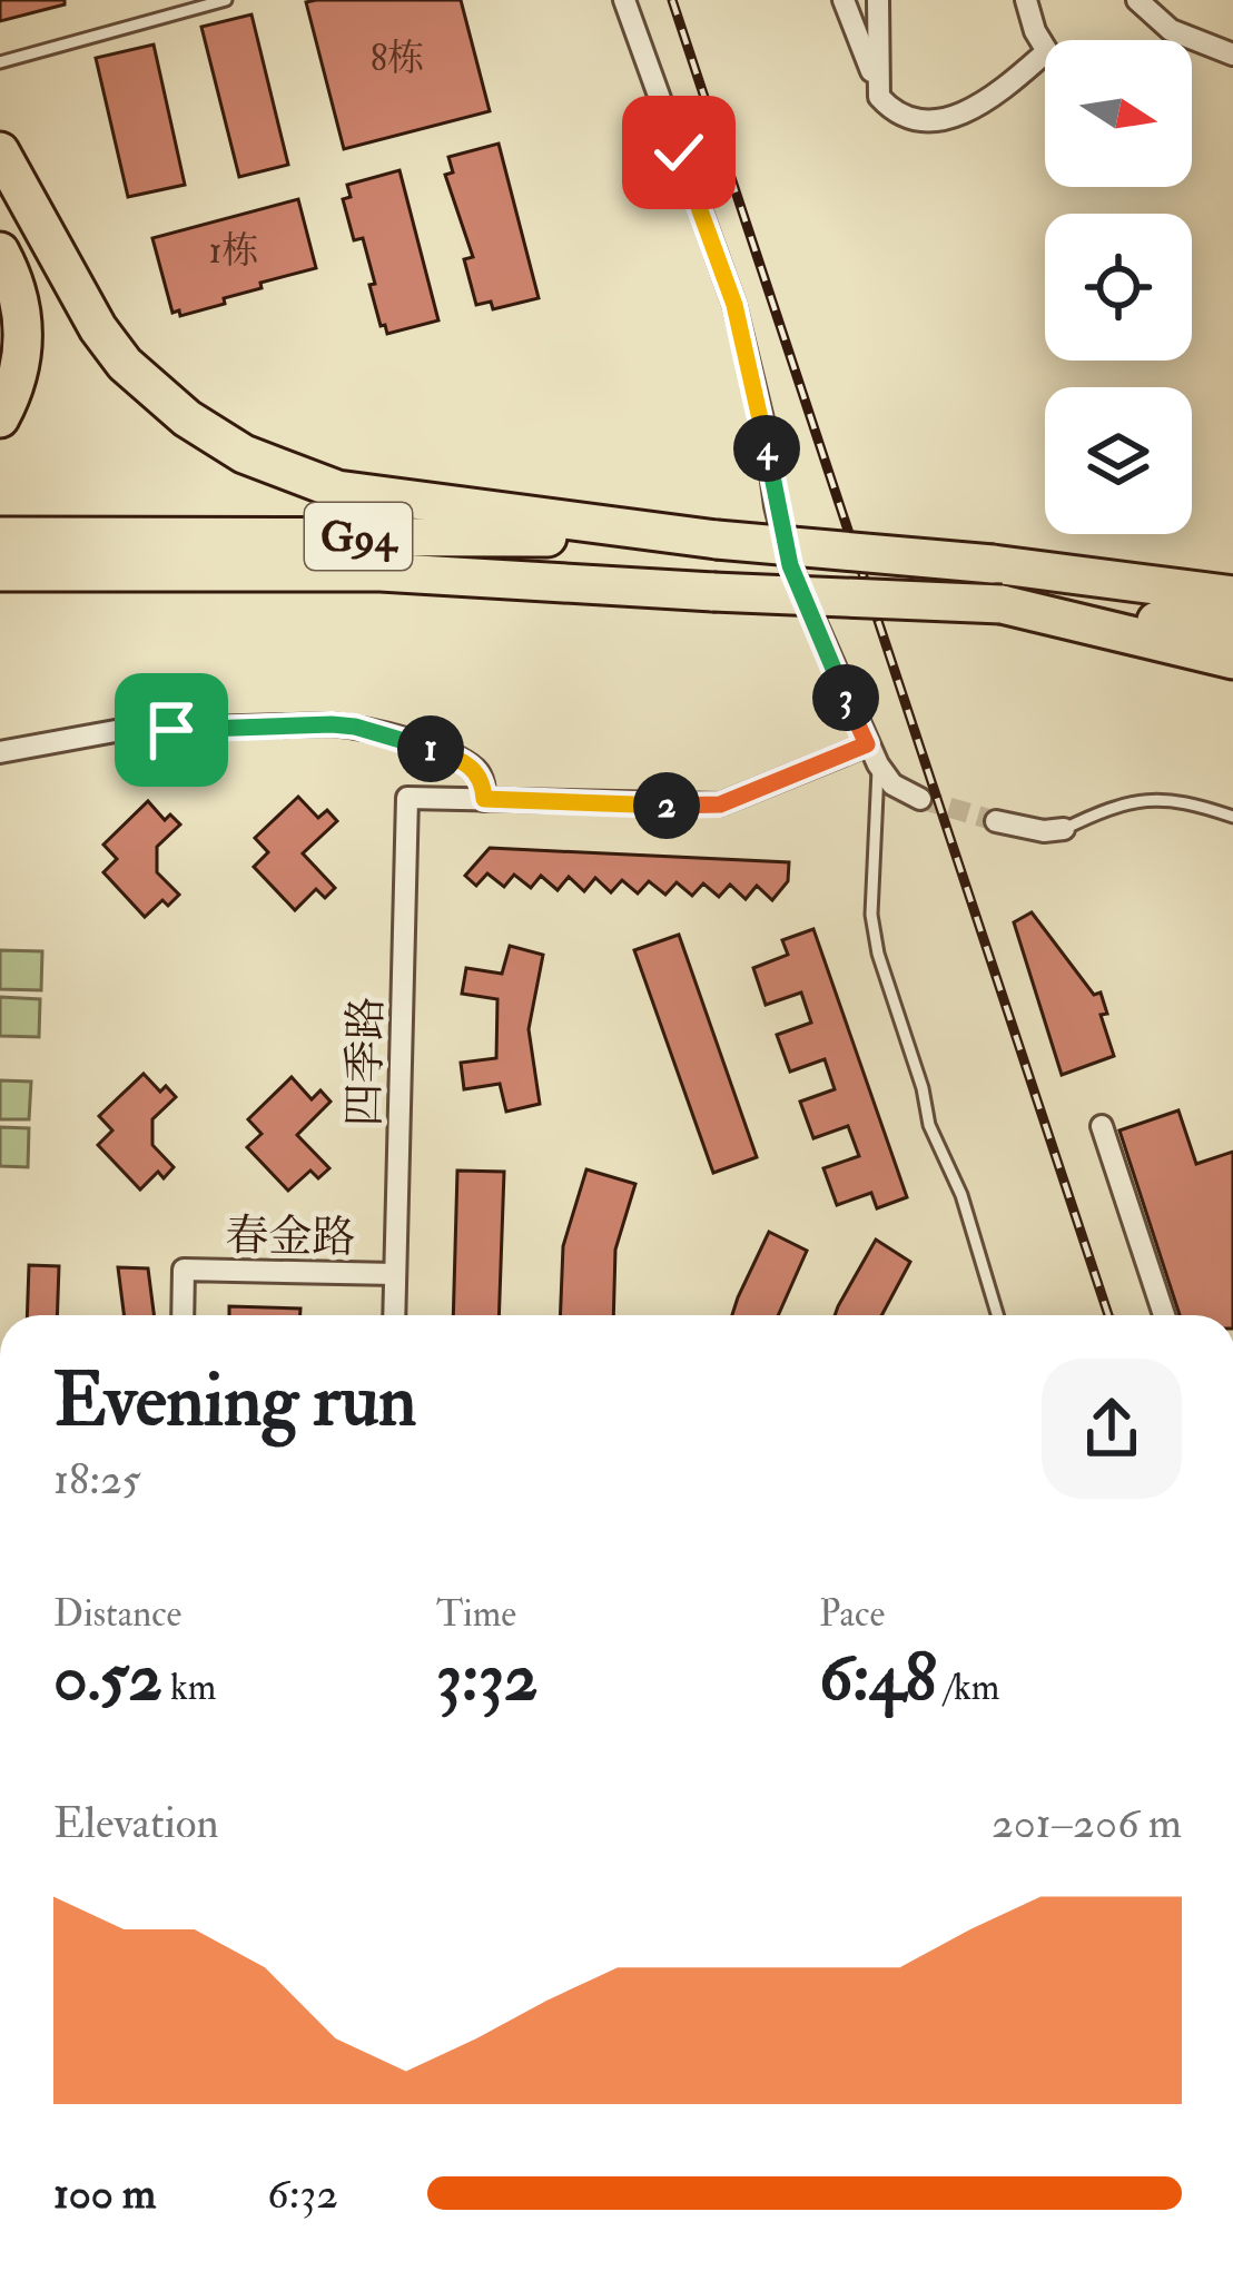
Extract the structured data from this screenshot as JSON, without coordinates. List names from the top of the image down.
{
  "streets": {
    "highway": ["G94"],
    "street": ["四季路", "春金路"]
  },
  "crossings": [
    ["四季路", "春金路"]
  ],
  "house_numbers": ["8栋", "1栋"],
  "north": "right",
  "page": {
    "pins": [
      "4",
      "3",
      "1",
      "2"
    ],
    "heading": ["Evening run", "18:25"],
    "stats": [
      ["Distance", "0.52 km"],
      ["Time", "3:32"],
      ["Pace", "6:48 /km"]
    ],
    "chart": ["Elevation", "201–206 m"],
    "list": [
      {
        "name": "100 m",
        "note": "6:32"
      }
    ]
  }
}
